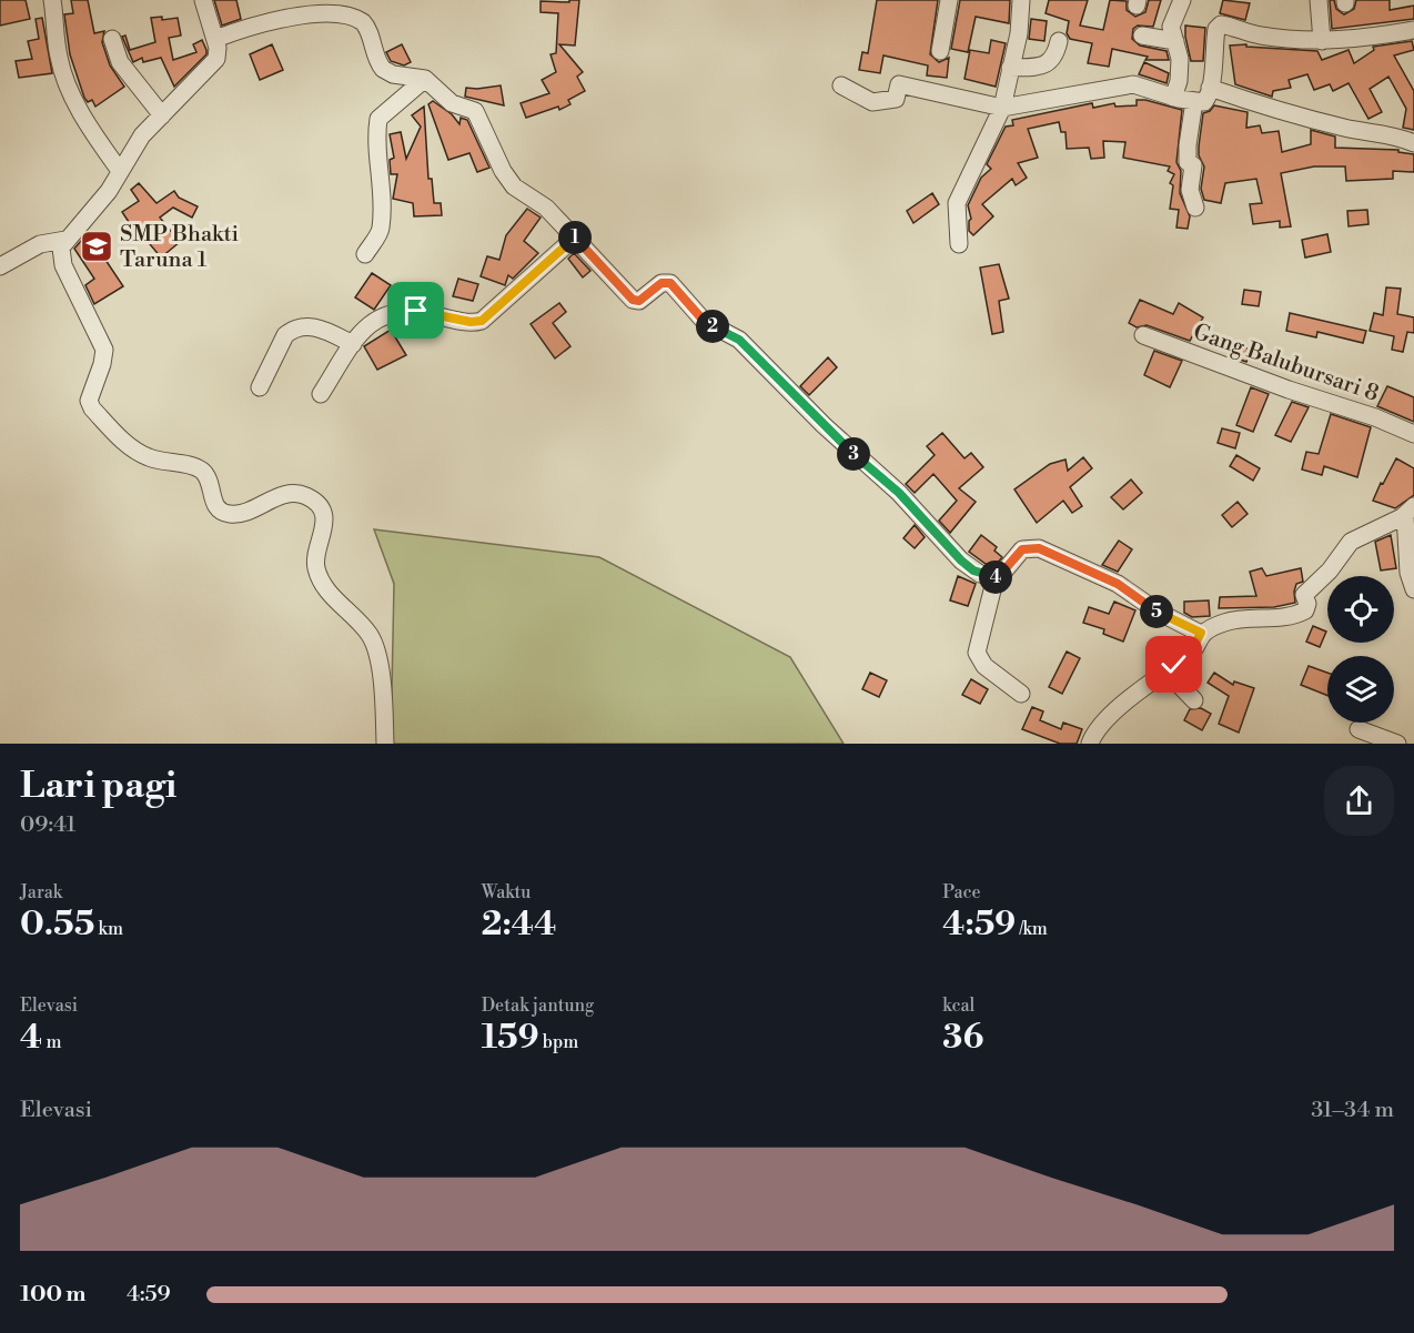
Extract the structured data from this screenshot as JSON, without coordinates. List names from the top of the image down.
{
  "streets": {
    "street": ["Gang Balubursari 8"]
  },
  "places": {
    "school or university": ["SMP Bhakti Taruna 1"]
  },
  "page": {
    "pins": [
      "1",
      "2",
      "3",
      "4",
      "5"
    ],
    "heading": ["Lari pagi", "09:41"],
    "stats": [
      ["Jarak", "0.55 km"],
      ["Waktu", "2:44"],
      ["Pace", "4:59 /km"],
      ["Elevasi", "4 m"],
      ["Detak jantung", "159 bpm"],
      ["kcal", "36"]
    ],
    "chart": ["Elevasi", "31–34 m"],
    "list": [
      {
        "name": "100 m",
        "note": "4:59"
      }
    ]
  }
}
